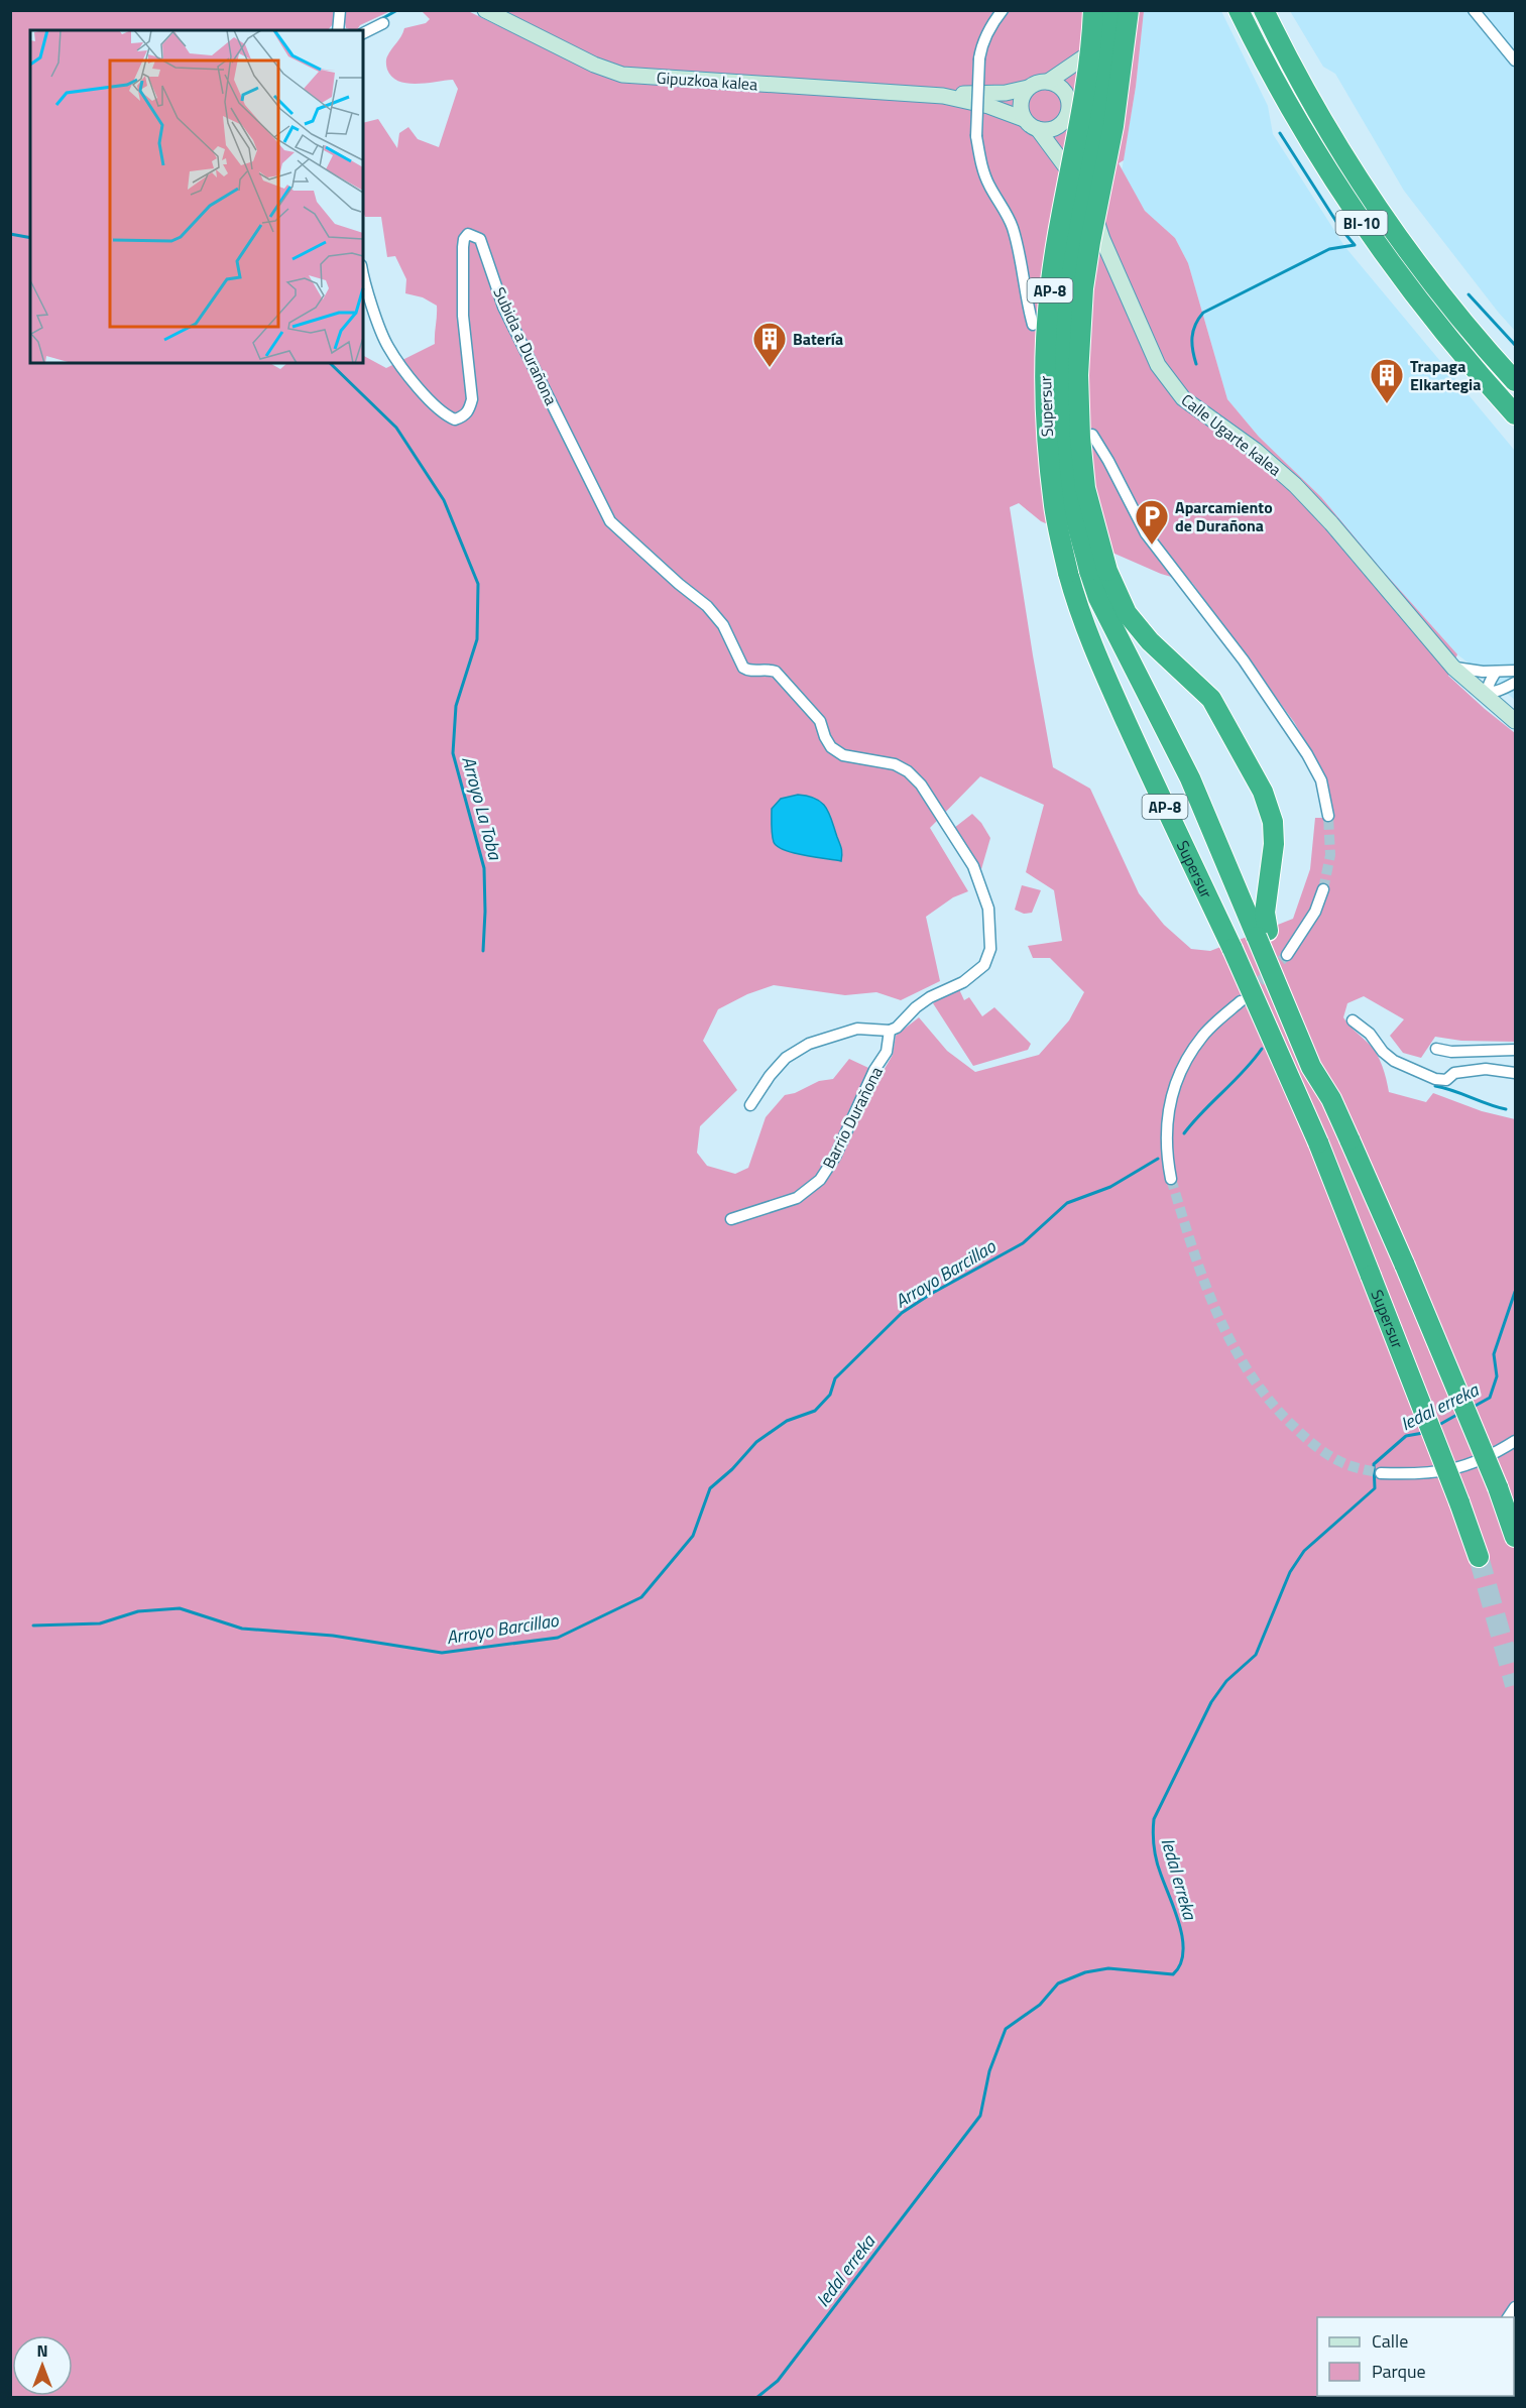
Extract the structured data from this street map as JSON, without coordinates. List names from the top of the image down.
{
  "streets": {
    "highway": ["BI-10", "AP-8", "Supersur"],
    "street": [
      "Gipuzkoa kalea",
      "Subida a Durañona",
      "Calle Ugarte kalea",
      "Barrio Durañona"
    ]
  },
  "crossings": [
    ["AP-8", "Supersur"],
    ["Subida a Durañona", "Barrio Durañona"]
  ],
  "water": ["Arroyo La Toba", "Arroyo Barcillao", "Iedal erreka"],
  "places": {
    "building": ["Batería", "Trapaga Elkartegia"],
    "parking": ["Aparcamiento de Durañona"]
  },
  "legend": ["Calle", "Parque"],
  "north": "top"
}
